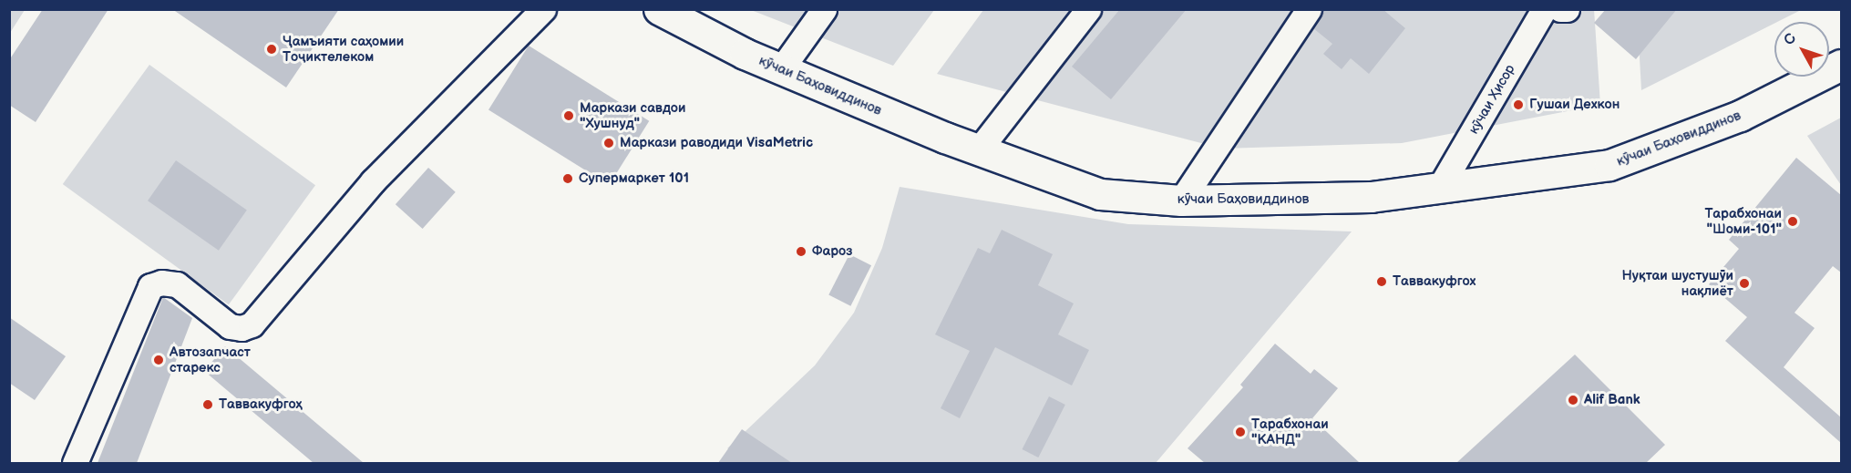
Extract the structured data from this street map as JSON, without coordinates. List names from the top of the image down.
{
  "streets": {
    "street": ["кӯчаи Баҳовиддинов", "кӯчаи Ҳисор"]
  },
  "crossings": [
    ["кӯчаи Баҳовиддинов", "кӯчаи Ҳисор"]
  ],
  "places": [
    "Ҷамъияти саҳомии Тоҷиктелеком",
    "Гушаи Дехкон",
    "Маркази савдои \"Хушнуд\"",
    "Маркази раводиди VisaMetric",
    "Супермаркет 101",
    "Тарабхонаи \"Шоми-101\"",
    "Фароз",
    "Таввакуфгох",
    "Нуқтаи шустушӯи нақлиёт",
    "Автозапчаст старекс",
    "Alif Bank",
    "Таввакуфгоҳ",
    "Тарабхонаи \"КАНД\""
  ],
  "north": "top left"
}
